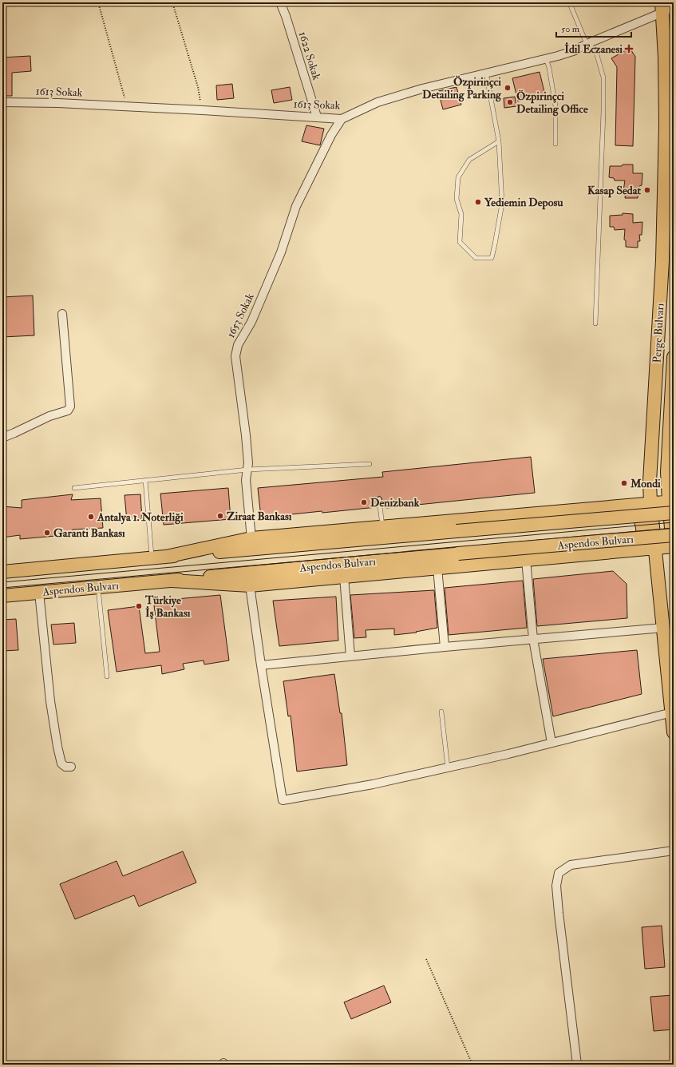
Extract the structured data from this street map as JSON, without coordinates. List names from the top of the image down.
{
  "streets": {
    "main road": ["Perge Bulvarı", "Aspendos Bulvarı"],
    "street": ["1622 Sokak", "1613 Sokak", "1653 Sokak"]
  },
  "crossings": [
    ["1622 Sokak", "1613 Sokak"],
    ["1613 Sokak", "1653 Sokak"],
    ["1613 Sokak", "Perge Bulvarı"],
    ["Perge Bulvarı", "Aspendos Bulvarı"]
  ],
  "places": {
    "health": ["İdil Eczanesi"],
    "other": [
      "Özpirinçci Detailing Parking",
      "Özpirinçci Detailing Office",
      "Kasap Sedat",
      "Yediemin Deposu",
      "Mondi",
      "Denizbank",
      "Ziraat Bankası",
      "Antalya 1. Noterliği",
      "Garanti Bankası",
      "Türkiye İş Bankası"
    ]
  },
  "scale_bar": "50 m"
}
